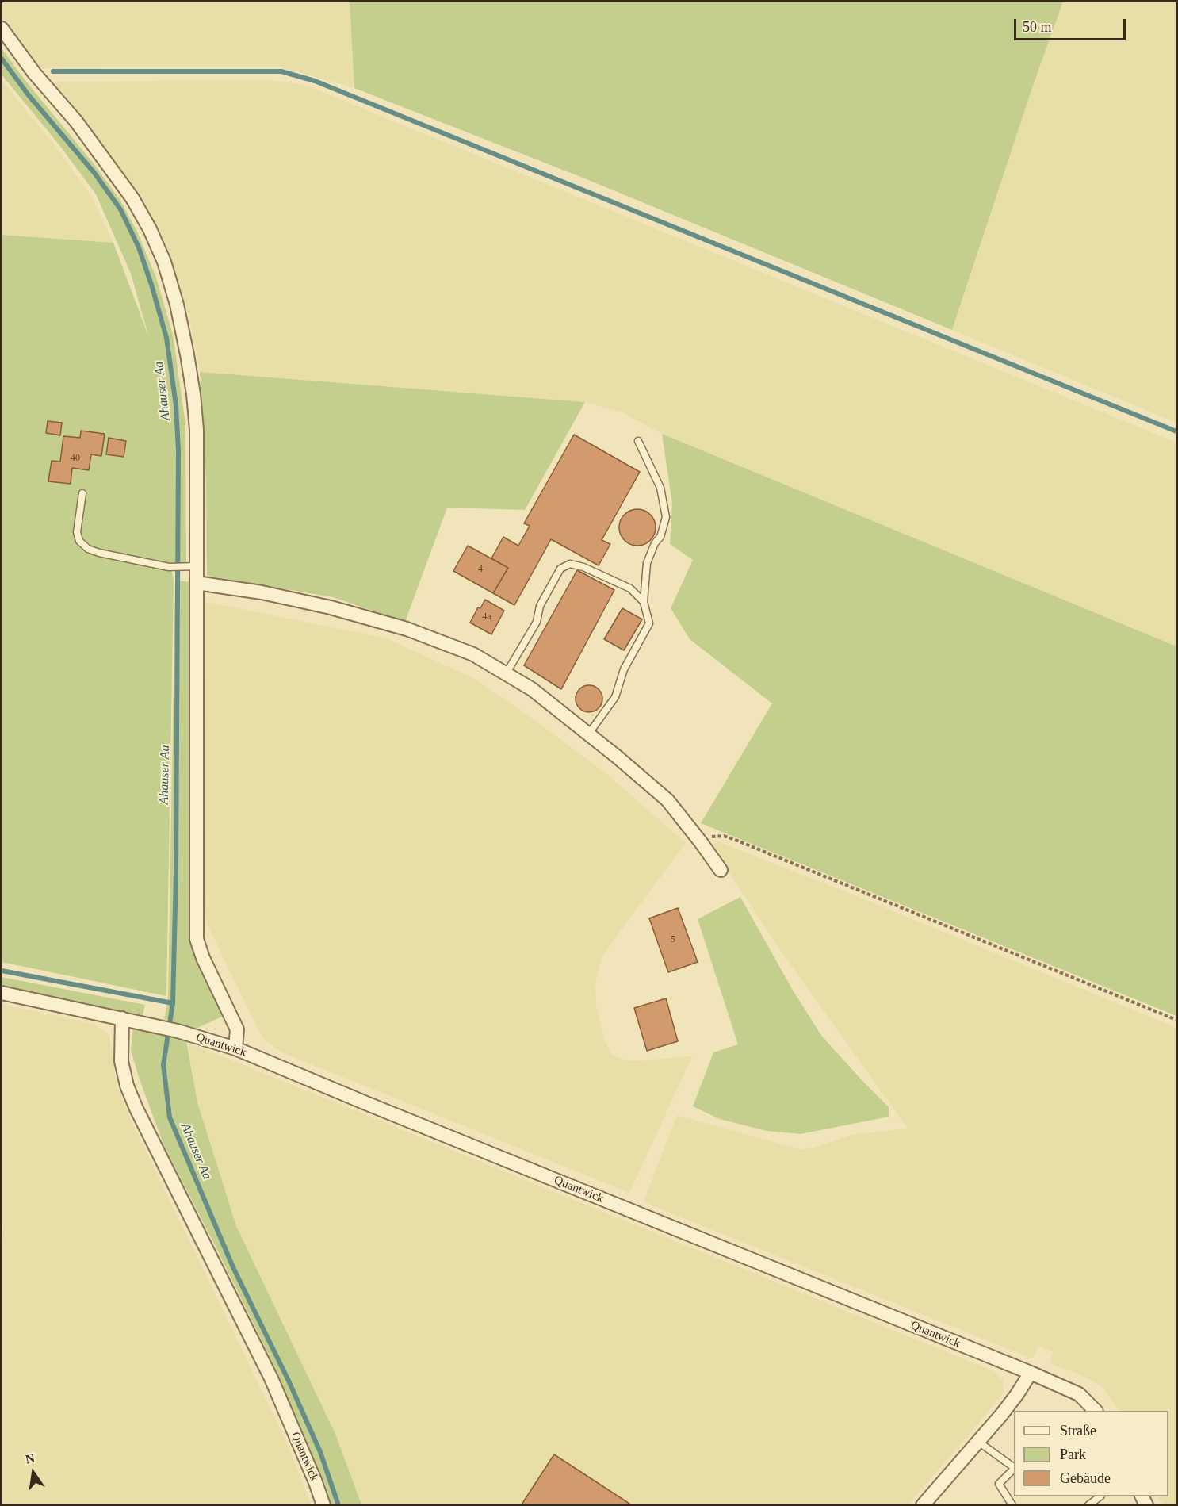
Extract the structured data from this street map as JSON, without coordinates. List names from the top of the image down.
{
  "streets": {
    "street": ["Quantwick"]
  },
  "water": ["Ahauser Aa"],
  "house_numbers": [
    "40",
    "4",
    "4a",
    "5"
  ],
  "legend": ["Straße", "Park", "Gebäude"],
  "scale_bar": "50 m",
  "north": "top"
}
